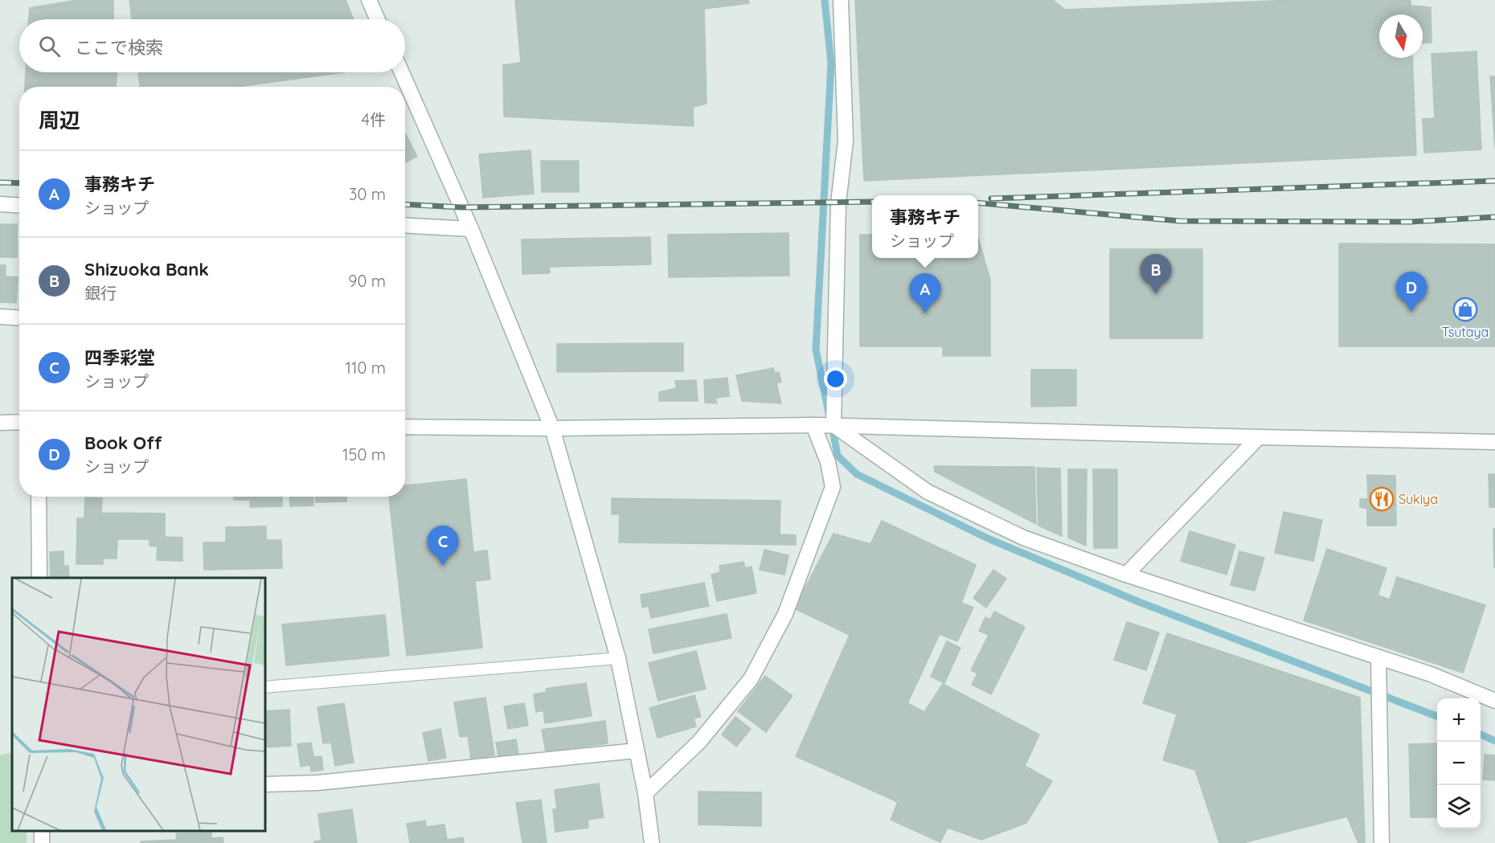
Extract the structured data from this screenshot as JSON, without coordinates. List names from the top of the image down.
{
  "places": {
    "shop": ["Tsutaya"],
    "restaurant": ["Sukiya"]
  },
  "north": "bottom",
  "page": {
    "search": "ここで検索",
    "heading": ["周辺", "4件"],
    "list": [
      {
        "mark": "A",
        "name": "事務キチ",
        "note": "ショップ",
        "value": "30 m"
      },
      {
        "mark": "B",
        "name": "Shizuoka Bank",
        "note": "銀行",
        "value": "90 m"
      },
      {
        "mark": "C",
        "name": "四季彩堂",
        "note": "ショップ",
        "value": "110 m"
      },
      {
        "mark": "D",
        "name": "Book Off",
        "note": "ショップ",
        "value": "150 m"
      }
    ],
    "popup": ["事務キチ", "ショップ"],
    "pins": [
      "B",
      "D",
      "A",
      "C"
    ],
    "map_buttons": ["+", "−"]
  }
}
